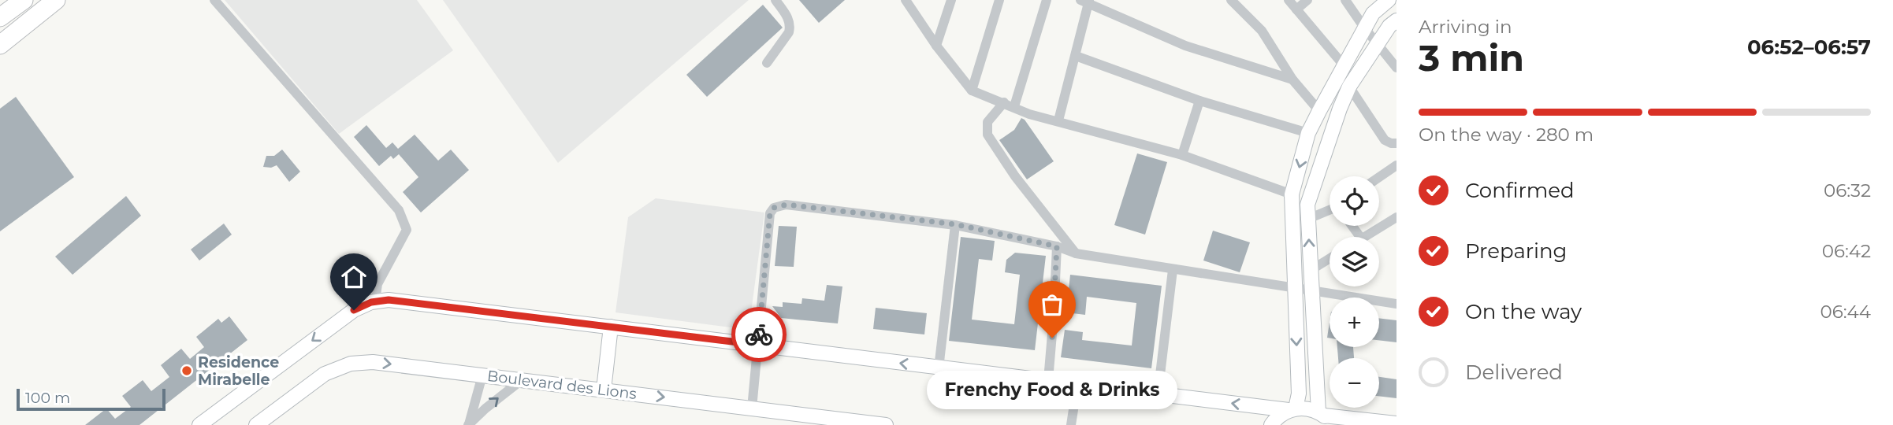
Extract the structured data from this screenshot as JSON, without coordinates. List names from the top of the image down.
{
  "streets": {
    "main road": ["Boulevard des Lions"]
  },
  "places": ["Frenchy Food & Drinks", "Residence Mirabelle"],
  "scale_bar": "100 m",
  "page": {
    "heading": ["3 min", "Arriving in", "06:52–06:57"],
    "bar": "On the way · 280 m",
    "list": [
      ["Confirmed", "06:32"],
      ["Preparing", "06:42"],
      ["On the way", "06:44"],
      "Delivered"
    ],
    "map_buttons": ["+", "−"],
    "bubble": "Frenchy Food & Drinks",
    "scale": "100 m"
  }
}
